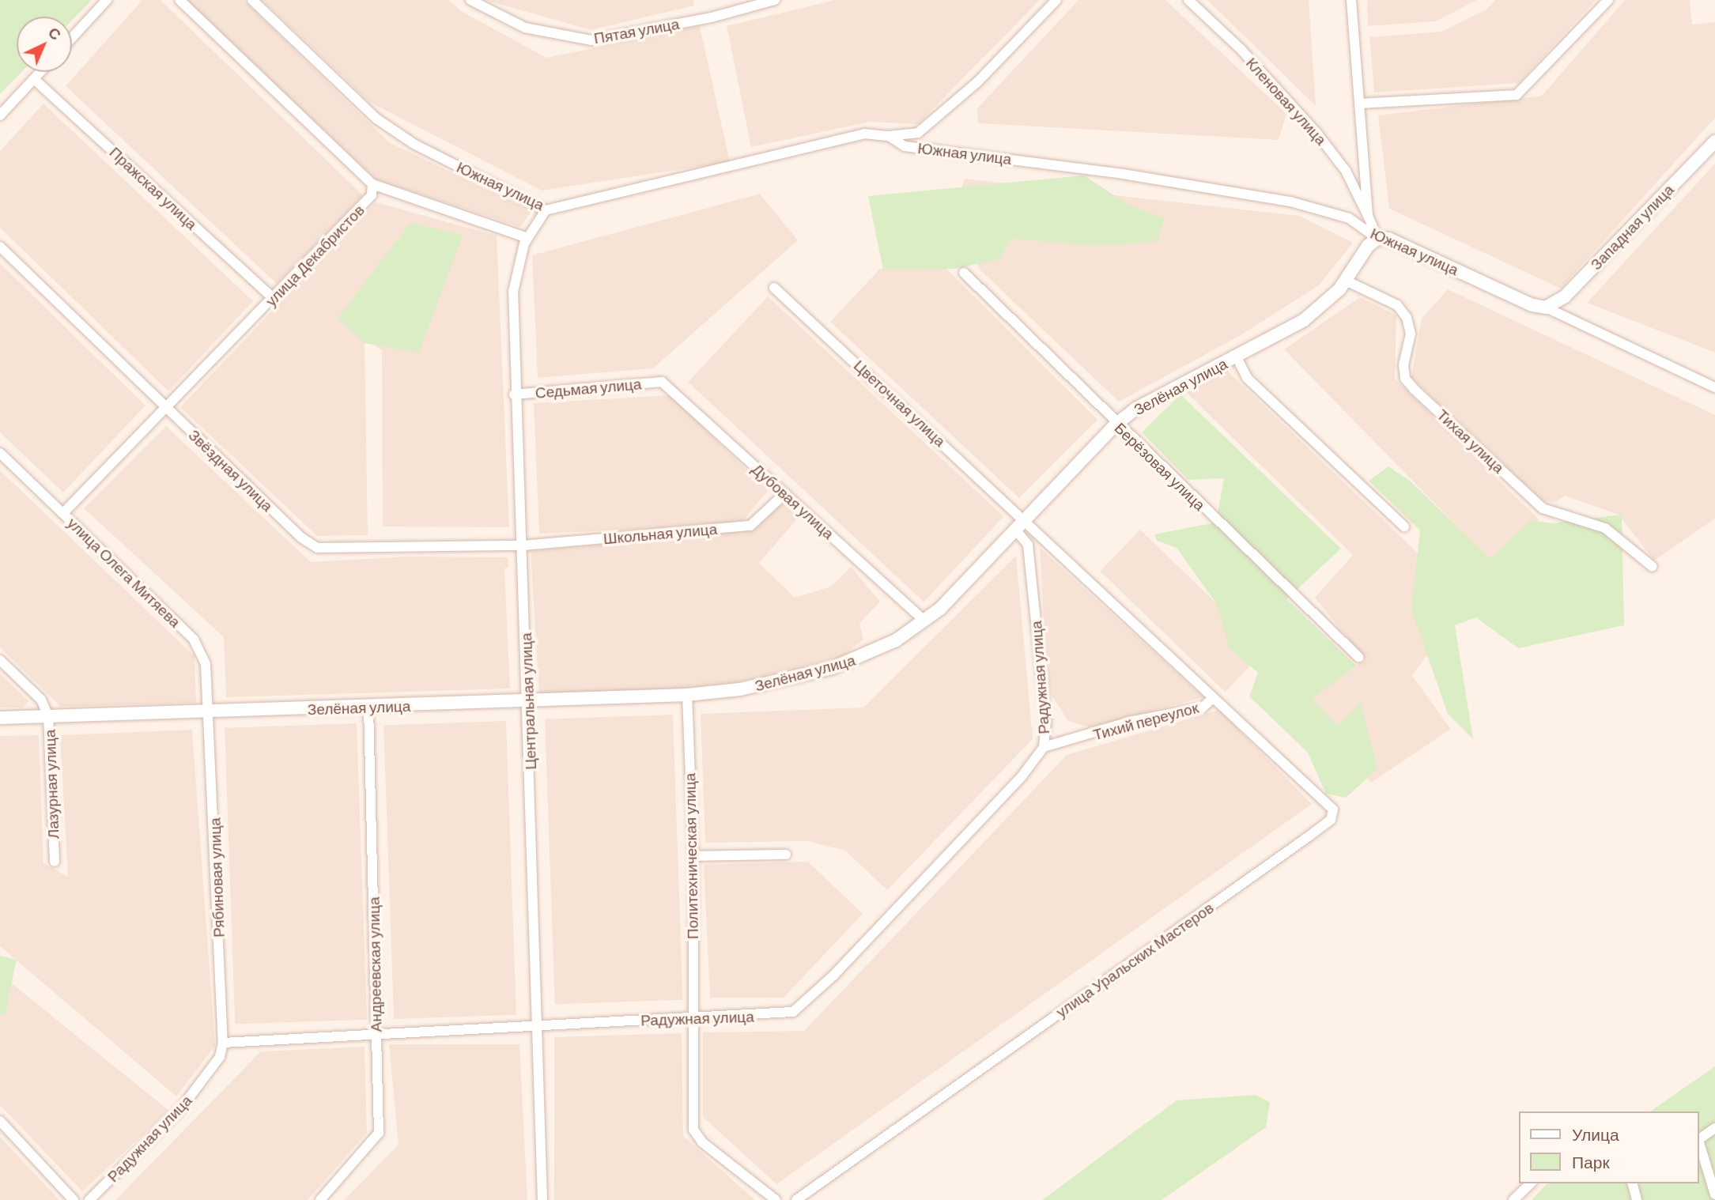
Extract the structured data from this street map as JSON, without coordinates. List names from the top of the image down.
{
  "streets": {
    "street": [
      "Пятая улица",
      "Кленовая улица",
      "Южная улица",
      "Пражская улица",
      "Западная улица",
      "улица Декабристов",
      "Зелёная улица",
      "Седьмая улица",
      "Цветочная улица",
      "Тихая улица",
      "Берёзовая улица",
      "Звёздная улица",
      "Дубовая улица",
      "Школьная улица",
      "улица Олега Митяева",
      "Радужная улица",
      "Центральная улица",
      "Тихий переулок",
      "Лазурная улица",
      "Политехническая улица",
      "Рябиновая улица",
      "улица Уральских Мастеров",
      "Андреевская улица"
    ]
  },
  "crossings": [
    ["Южная улица", "Западная улица"],
    ["Южная улица", "Зелёная улица"],
    ["Южная улица", "Центральная улица"],
    ["Пражская улица", "улица Декабристов"],
    ["улица Декабристов", "Звёздная улица"],
    ["улица Декабристов", "улица Олега Митяева"],
    ["Зелёная улица", "Цветочная улица"],
    ["Зелёная улица", "Тихая улица"],
    ["Зелёная улица", "Берёзовая улица"],
    ["Зелёная улица", "Дубовая улица"],
    ["Зелёная улица", "улица Олега Митяева"],
    ["Зелёная улица", "Радужная улица"],
    ["Зелёная улица", "Центральная улица"],
    ["Зелёная улица", "Лазурная улица"],
    ["Зелёная улица", "Политехническая улица"],
    ["Зелёная улица", "Рябиновая улица"],
    ["Зелёная улица", "Андреевская улица"],
    ["Седьмая улица", "Дубовая улица"],
    ["Седьмая улица", "Центральная улица"],
    ["Цветочная улица", "Тихий переулок"],
    ["Цветочная улица", "улица Уральских Мастеров"],
    ["Звёздная улица", "Школьная улица"],
    ["Звёздная улица", "Центральная улица"],
    ["Дубовая улица", "Школьная улица"],
    ["Школьная улица", "Центральная улица"],
    ["улица Олега Митяева", "Рябиновая улица"],
    ["Радужная улица", "Центральная улица"],
    ["Радужная улица", "Тихий переулок"],
    ["Радужная улица", "Политехническая улица"],
    ["Радужная улица", "Рябиновая улица"],
    ["Радужная улица", "Андреевская улица"],
    ["Тихий переулок", "улица Уральских Мастеров"]
  ],
  "legend": ["Улица", "Парк"],
  "north": "top right"
}
